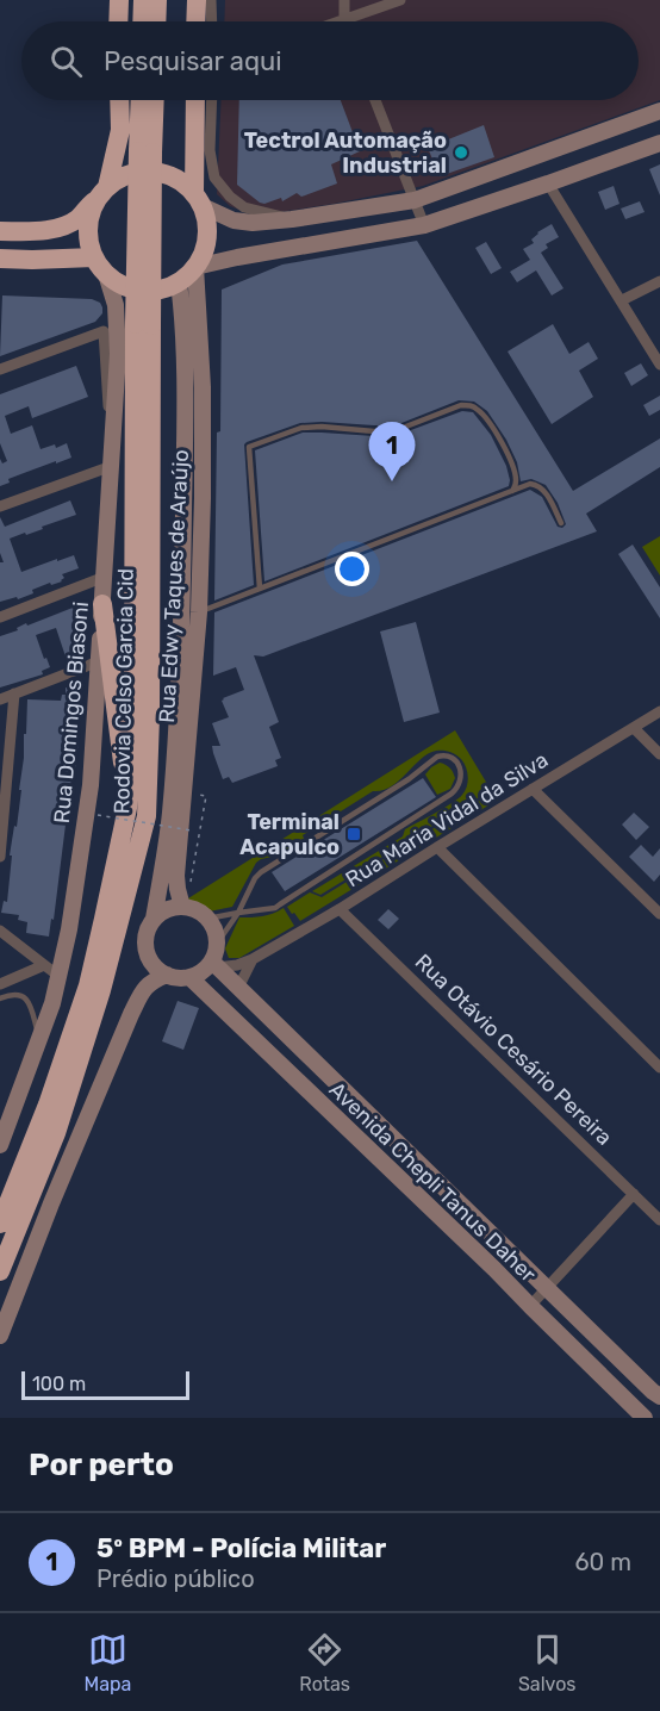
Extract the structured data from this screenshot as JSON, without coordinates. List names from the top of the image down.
{
  "streets": {
    "highway": ["Rodovia Celso Garcia Cid"],
    "main road": ["Rua Edwy Taques de Araújo", "Rua Domingos Biasoni", "Avenida Chepli Tanus Daher"],
    "street": ["Rua Maria Vidal da Silva", "Rua Otávio Cesário Pereira"]
  },
  "crossings": [
    ["Rua Edwy Taques de Araújo", "Rua Domingos Biasoni"],
    ["Rua Edwy Taques de Araújo", "Rua Maria Vidal da Silva"],
    ["Rua Edwy Taques de Araújo", "Avenida Chepli Tanus Daher"],
    ["Rua Maria Vidal da Silva", "Rua Otávio Cesário Pereira"],
    ["Rua Maria Vidal da Silva", "Avenida Chepli Tanus Daher"]
  ],
  "places": {
    "other": ["Tectrol Automação Industrial"],
    "transit": ["Terminal Acapulco"]
  },
  "scale_bar": "100 m",
  "page": {
    "search": "Pesquisar aqui",
    "pins": "1",
    "scale": "100 m",
    "heading": "Por perto",
    "list": [
      {
        "mark": "1",
        "name": "5º BPM - Polícia Militar",
        "note": "Prédio público",
        "value": "60 m"
      }
    ],
    "nav": ["Mapa", "Rotas", "Salvos"]
  }
}
